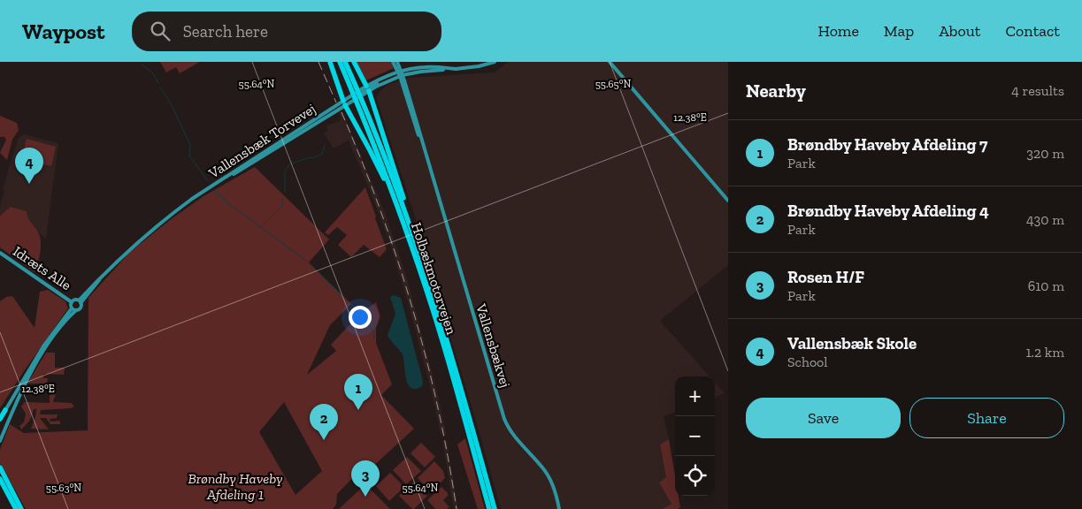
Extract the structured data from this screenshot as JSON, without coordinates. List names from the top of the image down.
{
  "streets": {
    "highway": ["Holbækmotorvejen"],
    "street": ["Vallensbæk Torvevej", "Idræts Alle", "Vallensbækvej"]
  },
  "parks": ["Brøndby Haveby Afdeling 1"],
  "page": {
    "header": "Waypost",
    "search": "Search here",
    "nav": [
      "Home",
      "Map",
      "About",
      "Contact"
    ],
    "heading": ["Nearby", "4 results"],
    "list": [
      {
        "mark": "1",
        "name": "Brøndby Haveby Afdeling 7",
        "note": "Park",
        "value": "320 m"
      },
      {
        "mark": "2",
        "name": "Brøndby Haveby Afdeling 4",
        "note": "Park",
        "value": "430 m"
      },
      {
        "mark": "3",
        "name": "Rosen H/F",
        "note": "Park",
        "value": "610 m"
      },
      {
        "mark": "4",
        "name": "Vallensbæk Skole",
        "note": "School",
        "value": "1.2 km"
      }
    ],
    "pins": [
      "4",
      "1",
      "2",
      "3"
    ],
    "map_buttons": ["+", "−"],
    "buttons": ["Save", "Share"]
  },
  "coordinates": [
    "55.64°N",
    "55.65°N",
    "12.38°E",
    "55.63°N"
  ]
}
